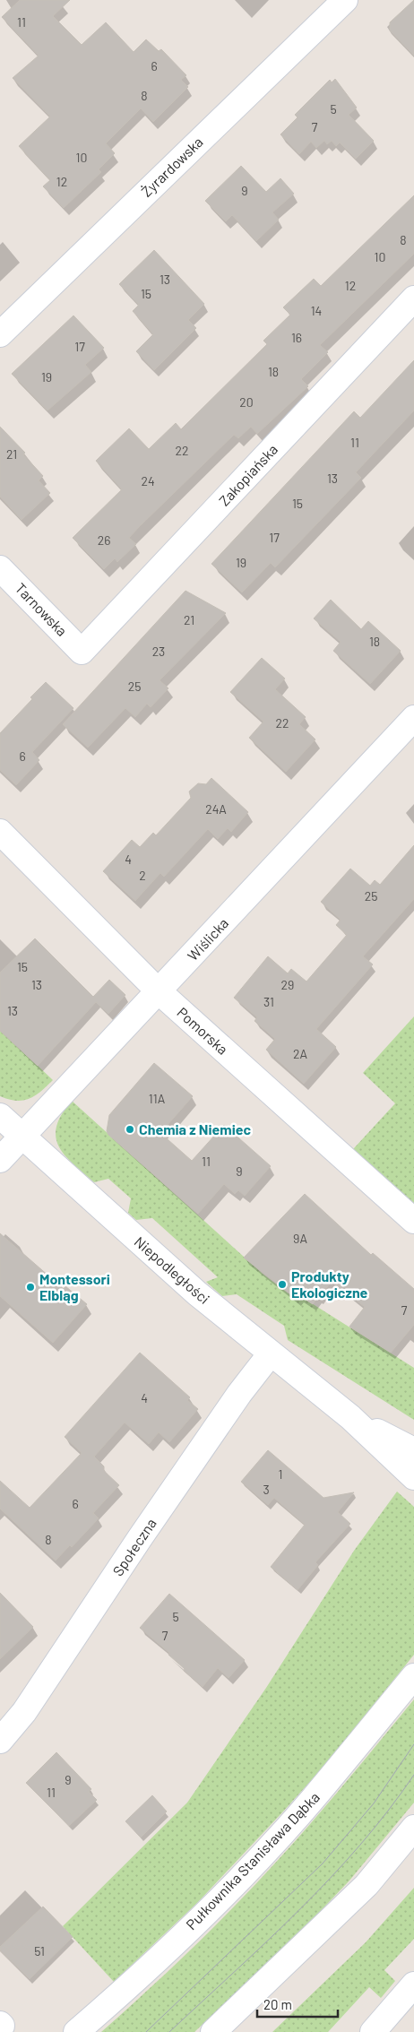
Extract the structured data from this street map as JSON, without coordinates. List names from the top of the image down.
{
  "streets": {
    "street": [
      "Żyrardowska",
      "Zakopiańska",
      "Tarnowska",
      "Wiślicka",
      "Pomorska",
      "Niepodległości",
      "Społeczna",
      "Pułkownika Stanisława Dąbka"
    ]
  },
  "crossings": [
    ["Zakopiańska", "Tarnowska"],
    ["Wiślicka", "Pomorska"],
    ["Wiślicka", "Niepodległości"],
    ["Niepodległości", "Społeczna"]
  ],
  "places": ["Chemia z Niemiec", "Produkty Ekologiczne", "Montessori Elbląg"],
  "house_numbers": [
    "11",
    "6",
    "8",
    "5",
    "7",
    "10",
    "12",
    "9",
    "8",
    "10",
    "13",
    "12",
    "15",
    "14",
    "16",
    "17",
    "18",
    "19",
    "20",
    "11",
    "22",
    "21",
    "13",
    "24",
    "15",
    "17",
    "26",
    "19",
    "21",
    "18",
    "23",
    "25",
    "22",
    "6",
    "24A",
    "4",
    "2",
    "25",
    "15",
    "13",
    "29",
    "31",
    "13",
    "2A",
    "11A",
    "11",
    "9",
    "9A",
    "7",
    "4",
    "1",
    "3",
    "6",
    "8",
    "5",
    "7",
    "9",
    "11",
    "51"
  ],
  "scale_bar": "20 m"
}
